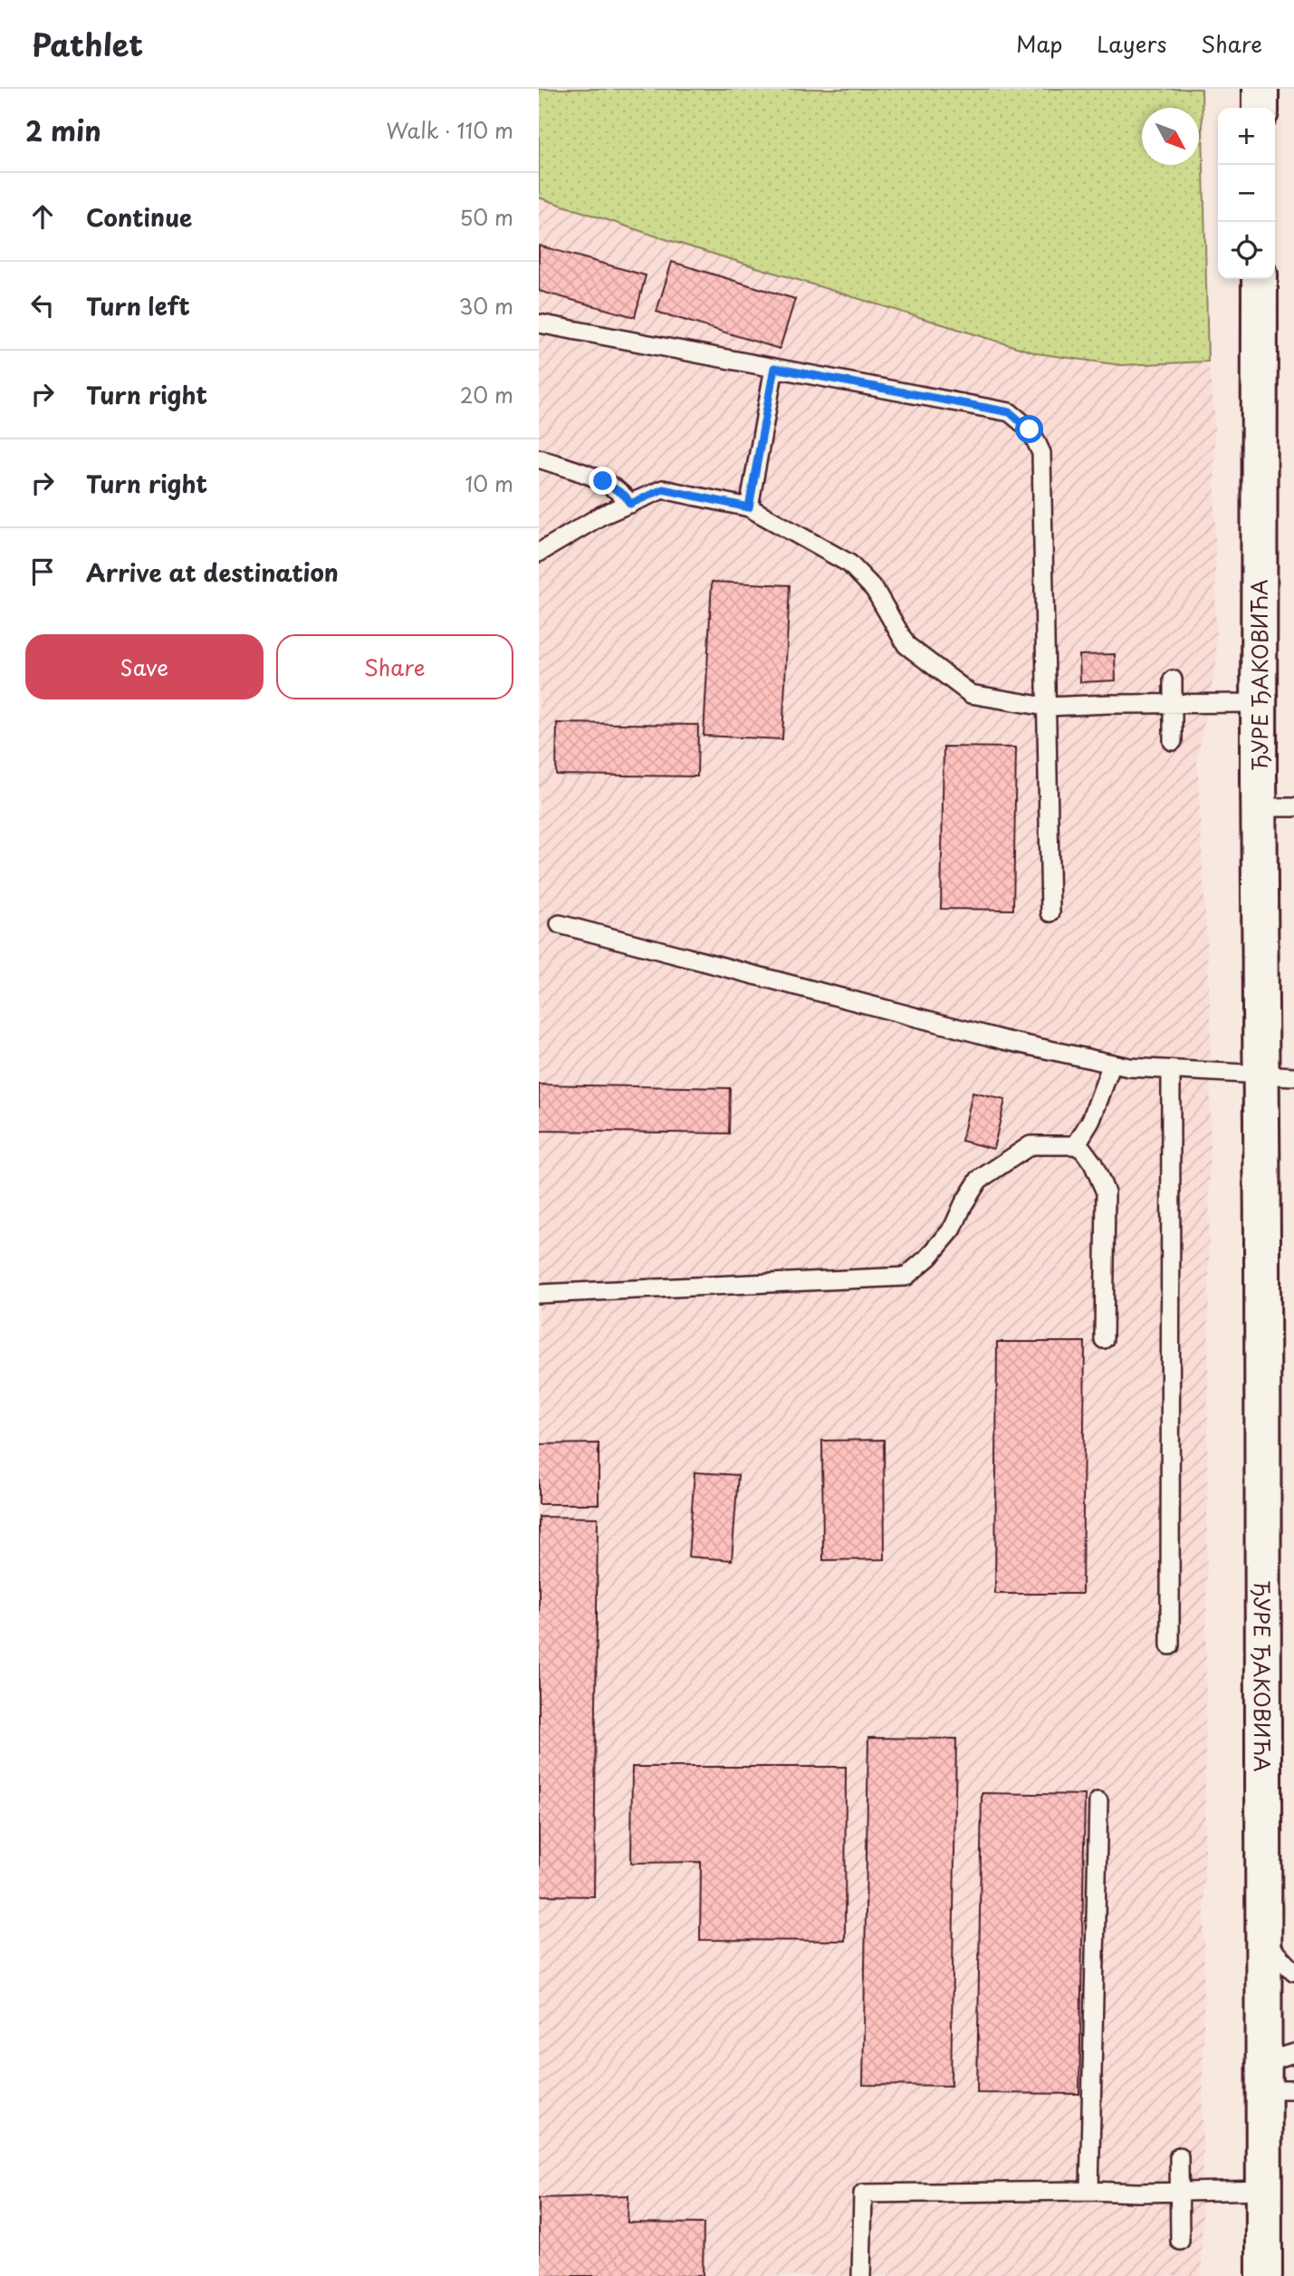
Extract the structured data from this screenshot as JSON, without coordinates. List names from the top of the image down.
{
  "streets": {
    "street": ["ЂУРЕ ЂАКОВИЋА"]
  },
  "north": "bottom right",
  "page": {
    "header": "Pathlet",
    "nav": ["Map", "Layers", "Share"],
    "heading": ["2 min", "Walk · 110 m"],
    "map_buttons": ["+", "−"],
    "list": [
      ["Continue", "50 m"],
      ["Turn left", "30 m"],
      ["Turn right", "20 m"],
      ["Turn right", "10 m"],
      "Arrive at destination"
    ],
    "buttons": ["Save", "Share"]
  }
}
